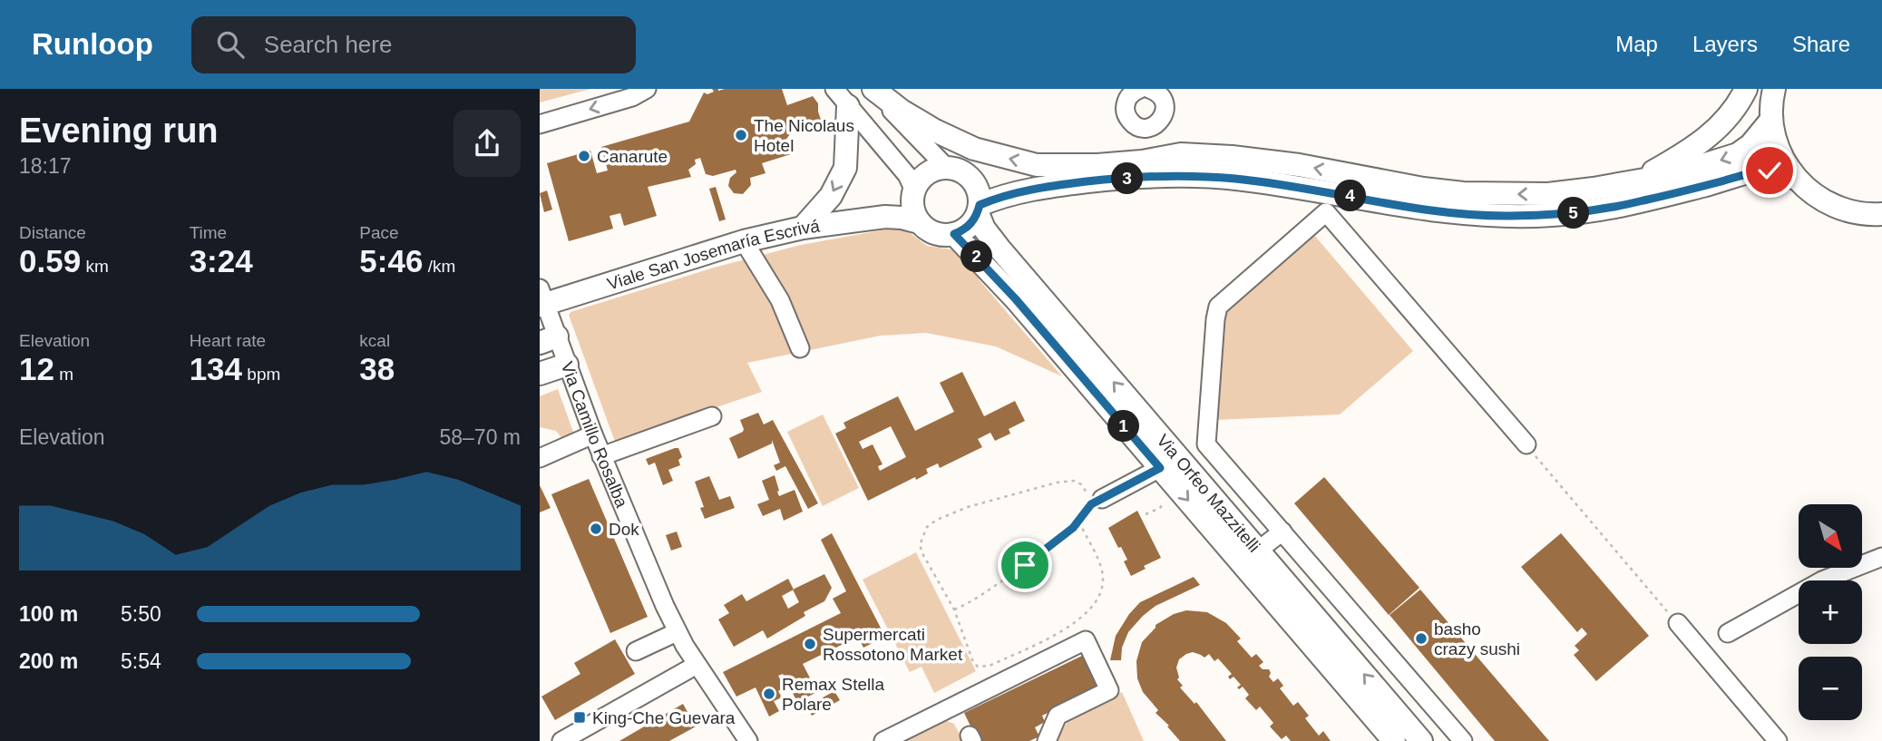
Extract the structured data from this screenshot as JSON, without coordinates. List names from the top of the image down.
{
  "streets": {
    "main road": ["Viale San Josemaría Escrivá", "Via Orfeo Mazzitelli"],
    "street": ["Via Camillo Rosalba"]
  },
  "crossings": [
    ["Viale San Josemaría Escrivá", "Via Camillo Rosalba"]
  ],
  "places": {
    "other": [
      "The Nicolaus Hotel",
      "Canarute",
      "Dok",
      "basho crazy sushi",
      "Supermercati Rossotono Market",
      "Remax Stella Polare"
    ],
    "transit": ["King-Che Guevara"]
  },
  "north": "bottom right",
  "page": {
    "header": "Runloop",
    "search": "Search here",
    "nav": ["Map", "Layers", "Share"],
    "heading": ["Evening run", "18:17"],
    "pins": [
      "3",
      "4",
      "5",
      "2",
      "1"
    ],
    "stats": [
      ["Distance", "0.59 km"],
      ["Time", "3:24"],
      ["Pace", "5:46 /km"],
      ["Elevation", "12 m"],
      ["Heart rate", "134 bpm"],
      ["kcal", "38"]
    ],
    "chart": ["Elevation", "58–70 m"],
    "map_buttons": ["+", "−"],
    "list": [
      {
        "name": "100 m",
        "note": "5:50"
      },
      {
        "name": "200 m",
        "note": "5:54"
      }
    ]
  }
}
